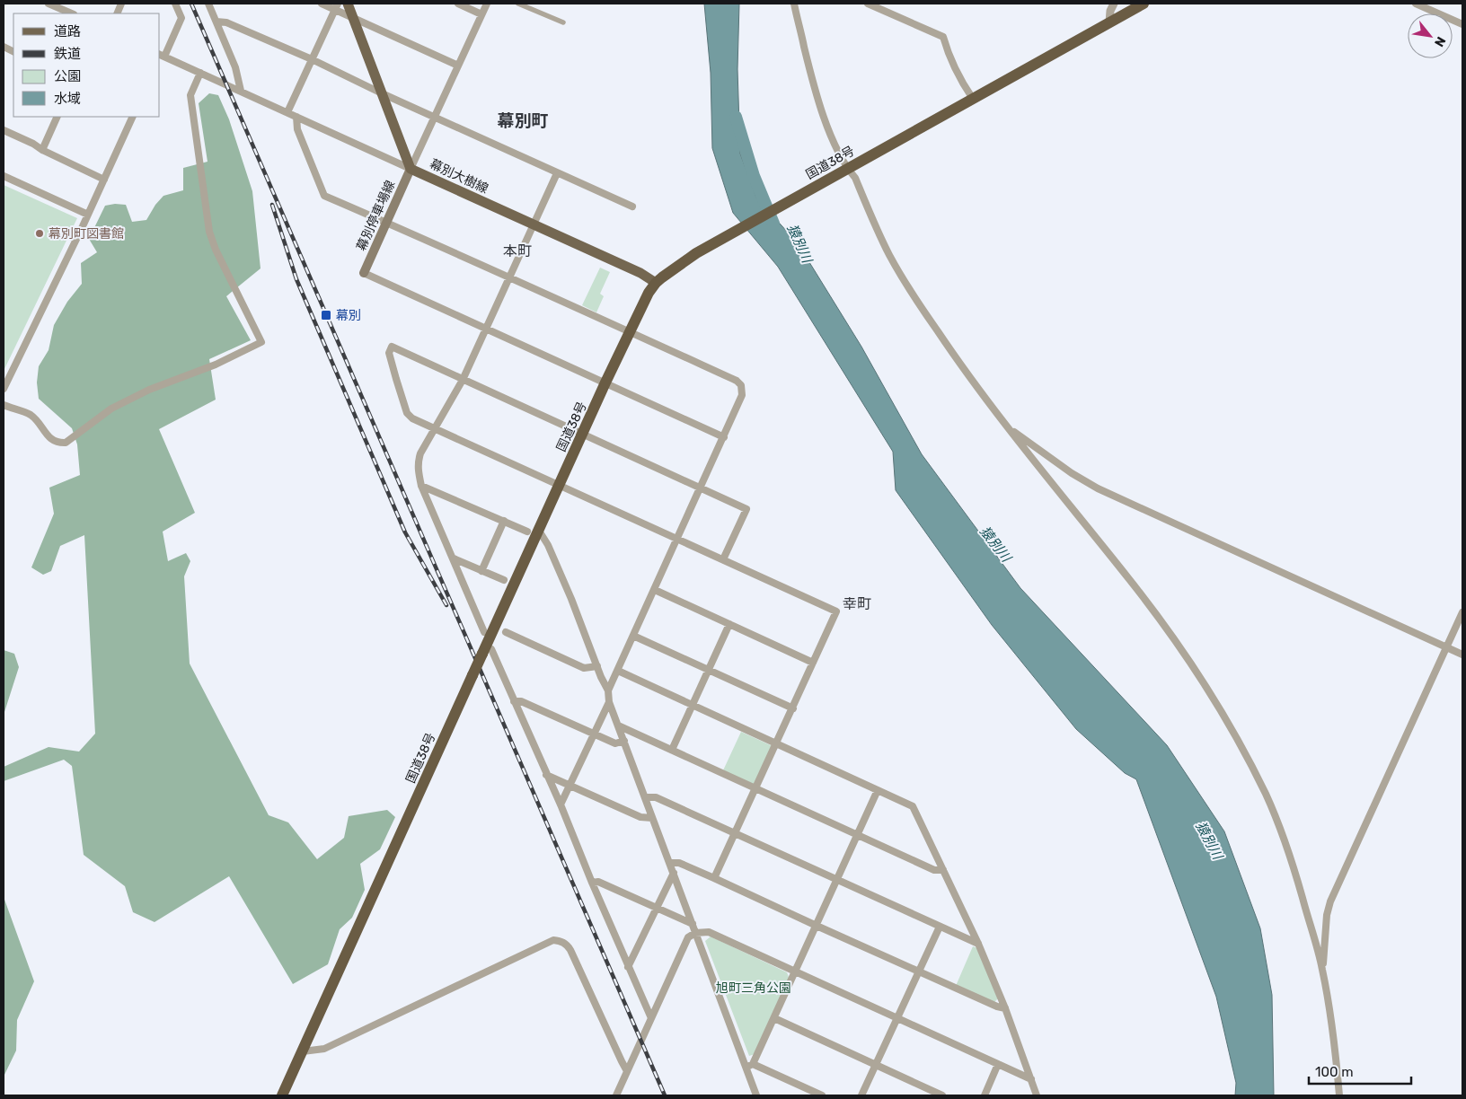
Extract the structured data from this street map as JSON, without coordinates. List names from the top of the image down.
{
  "streets": {
    "highway": ["国道38号"],
    "main road": ["幕別大樹線", "幕別停車場線"]
  },
  "crossings": [
    ["国道38号", "幕別大樹線"],
    ["幕別大樹線", "幕別停車場線"]
  ],
  "districts": ["幕別町", "本町", "幸町"],
  "water": ["猿別川"],
  "parks": ["旭町三角公園"],
  "places": {
    "other": ["幕別町図書館"],
    "transit": ["幕別"]
  },
  "legend": [
    "道路",
    "鉄道",
    "公園",
    "水域"
  ],
  "scale_bar": "100 m",
  "north": "bottom right"
}
